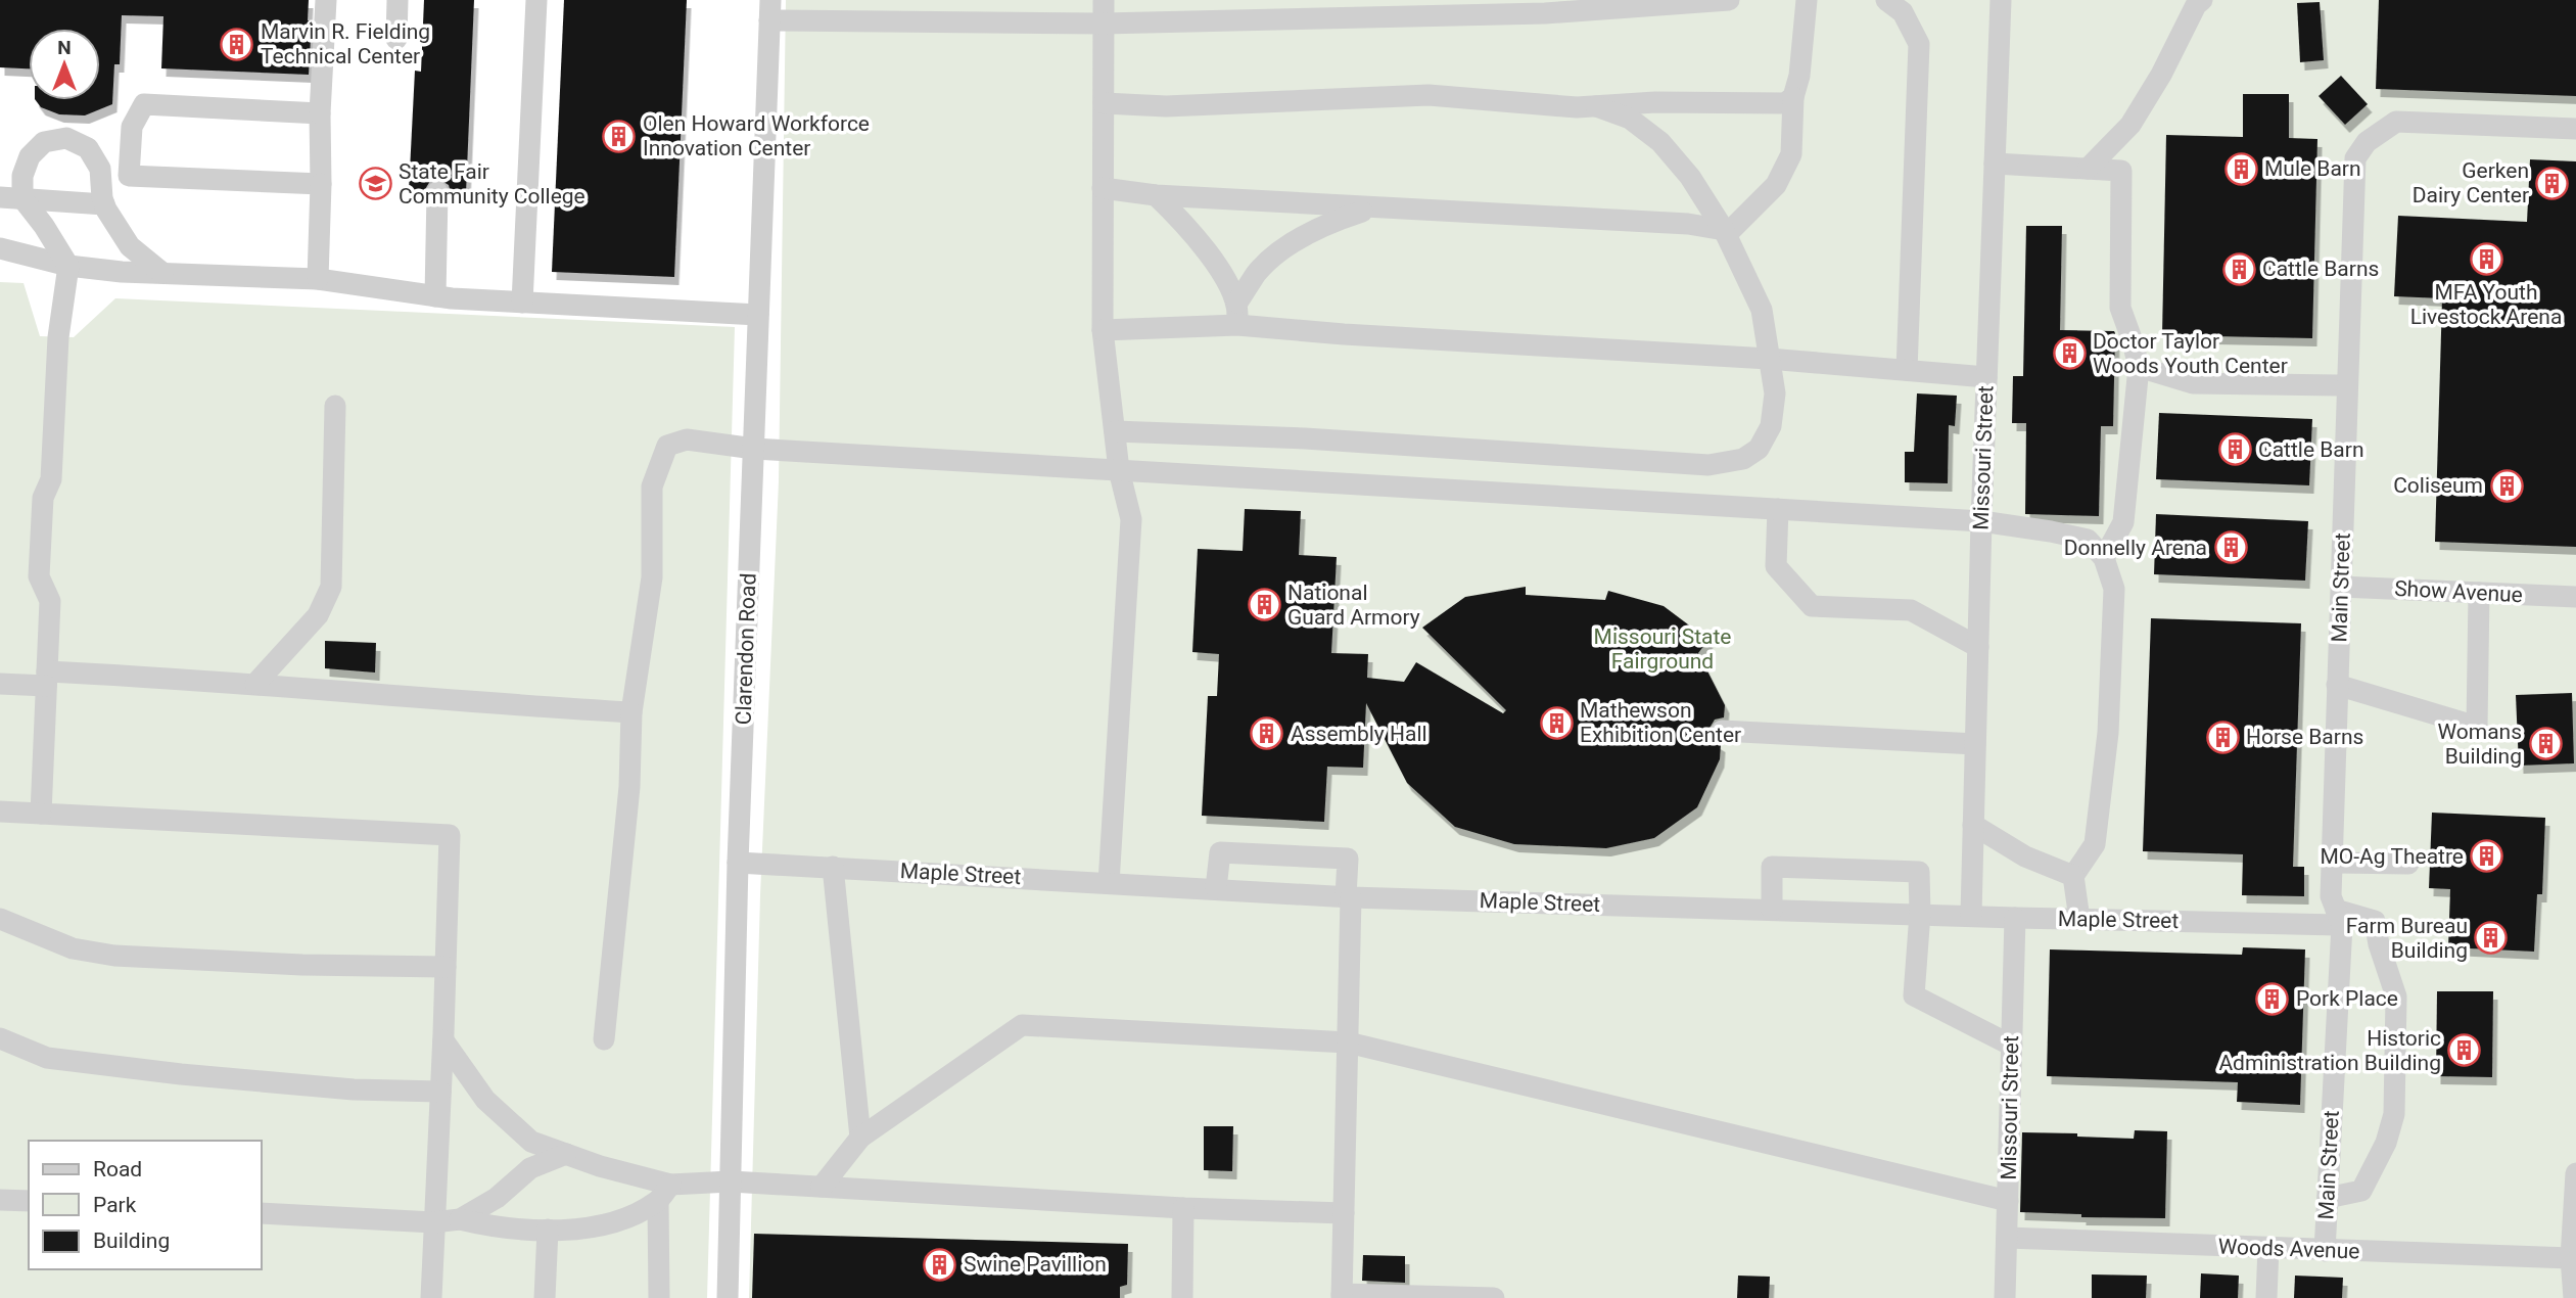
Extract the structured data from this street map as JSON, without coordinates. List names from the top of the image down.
{
  "streets": {
    "street": [
      "Missouri Street",
      "Main Street",
      "Show Avenue",
      "Clarendon Road",
      "Maple Street",
      "Woods Avenue"
    ]
  },
  "crossings": [
    ["Missouri Street", "Maple Street"],
    ["Missouri Street", "Woods Avenue"],
    ["Main Street", "Show Avenue"],
    ["Main Street", "Maple Street"],
    ["Main Street", "Woods Avenue"],
    ["Clarendon Road", "Maple Street"]
  ],
  "parks": ["Missouri State Fairground"],
  "places": {
    "building": [
      "Marvin R. Fielding Technical Center",
      "Olen Howard Workforce Innovation Center",
      "Mule Barn",
      "Gerken Dairy Center",
      "MFA Youth Livestock Arena",
      "Cattle Barns",
      "Doctor Taylor Woods Youth Center",
      "Cattle Barn",
      "Coliseum",
      "Donnelly Arena",
      "National Guard Armory",
      "Mathewson Exhibition Center",
      "Assembly Hall",
      "Horse Barns",
      "Womans Building",
      "MO-Ag Theatre",
      "Farm Bureau Building",
      "Pork Place",
      "Historic Administration Building",
      "Swine Pavillion"
    ],
    "school or university": ["State Fair Community College"]
  },
  "legend": ["Road", "Park", "Building"],
  "north": "top"
}
